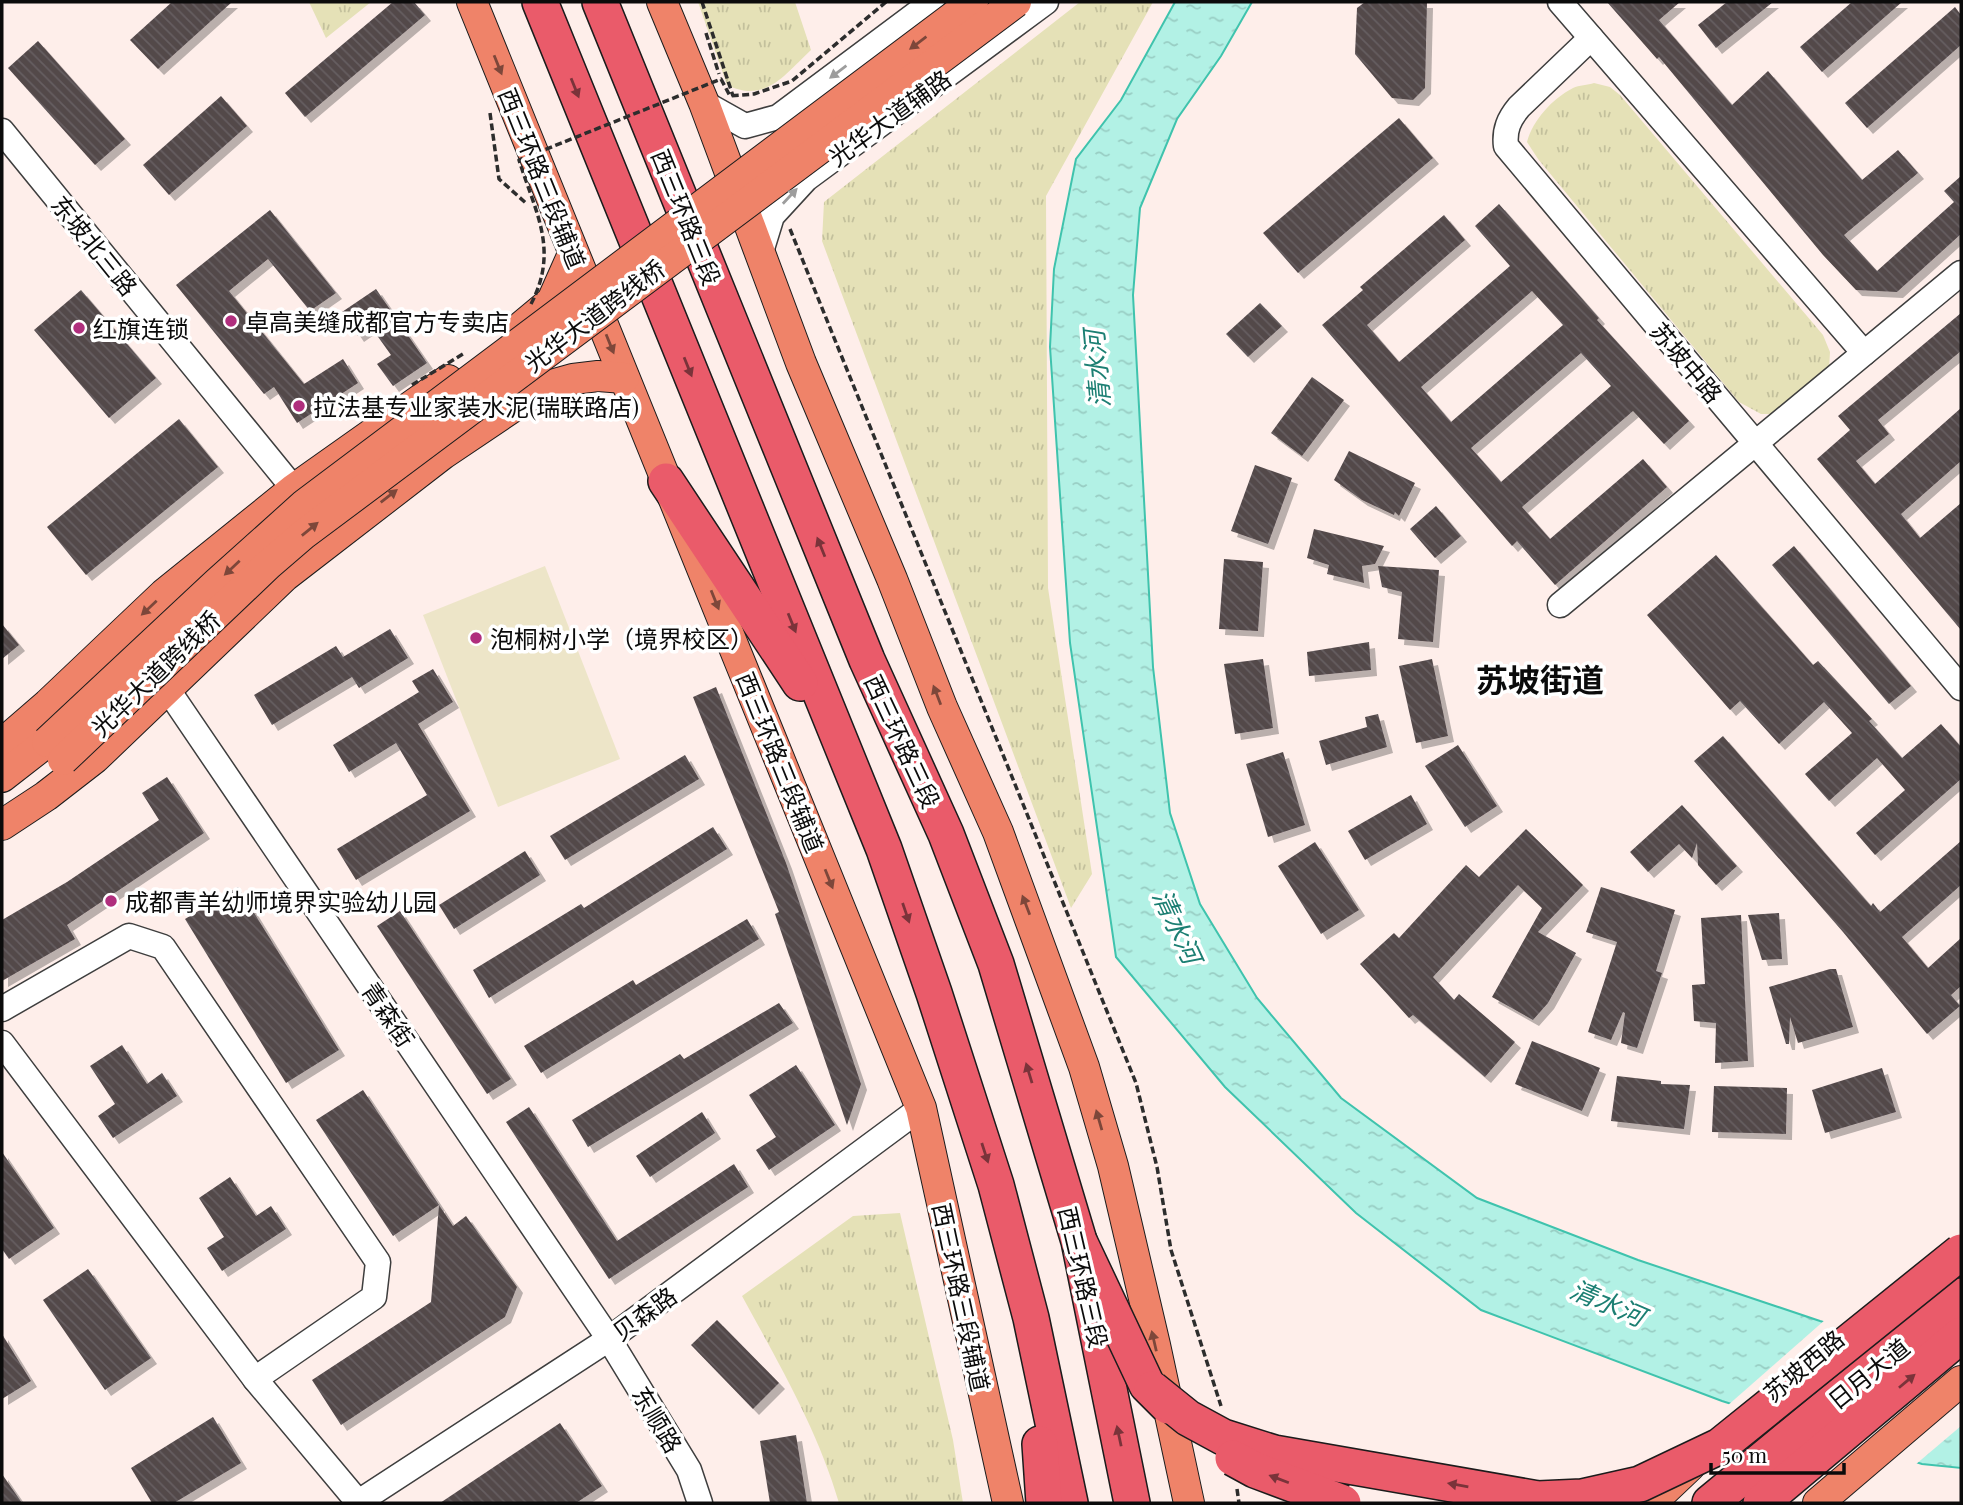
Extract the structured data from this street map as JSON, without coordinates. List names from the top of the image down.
{
  "streets": {
    "highway": ["西三环路三段", "日月大道"],
    "main road": ["西三环路三段辅道", "光华大道跨线桥", "苏坡西路"],
    "street": [
      "光华大道辅路",
      "东坡北三路",
      "苏坡中路",
      "青森街",
      "贝森路",
      "东顺路"
    ]
  },
  "crossings": [
    ["西三环路三段辅道", "贝森路"],
    ["青森街", "贝森路"],
    ["青森街", "东顺路"],
    ["贝森路", "东顺路"]
  ],
  "districts": ["苏坡街道"],
  "water": ["清水河"],
  "places": [
    "卓高美缝成都官方专卖店",
    "红旗连锁",
    "拉法基专业家装水泥(瑞联路店)",
    "泡桐树小学（境界校区）",
    "成都青羊幼师境界实验幼儿园"
  ],
  "scale_bar": "50 m"
}
